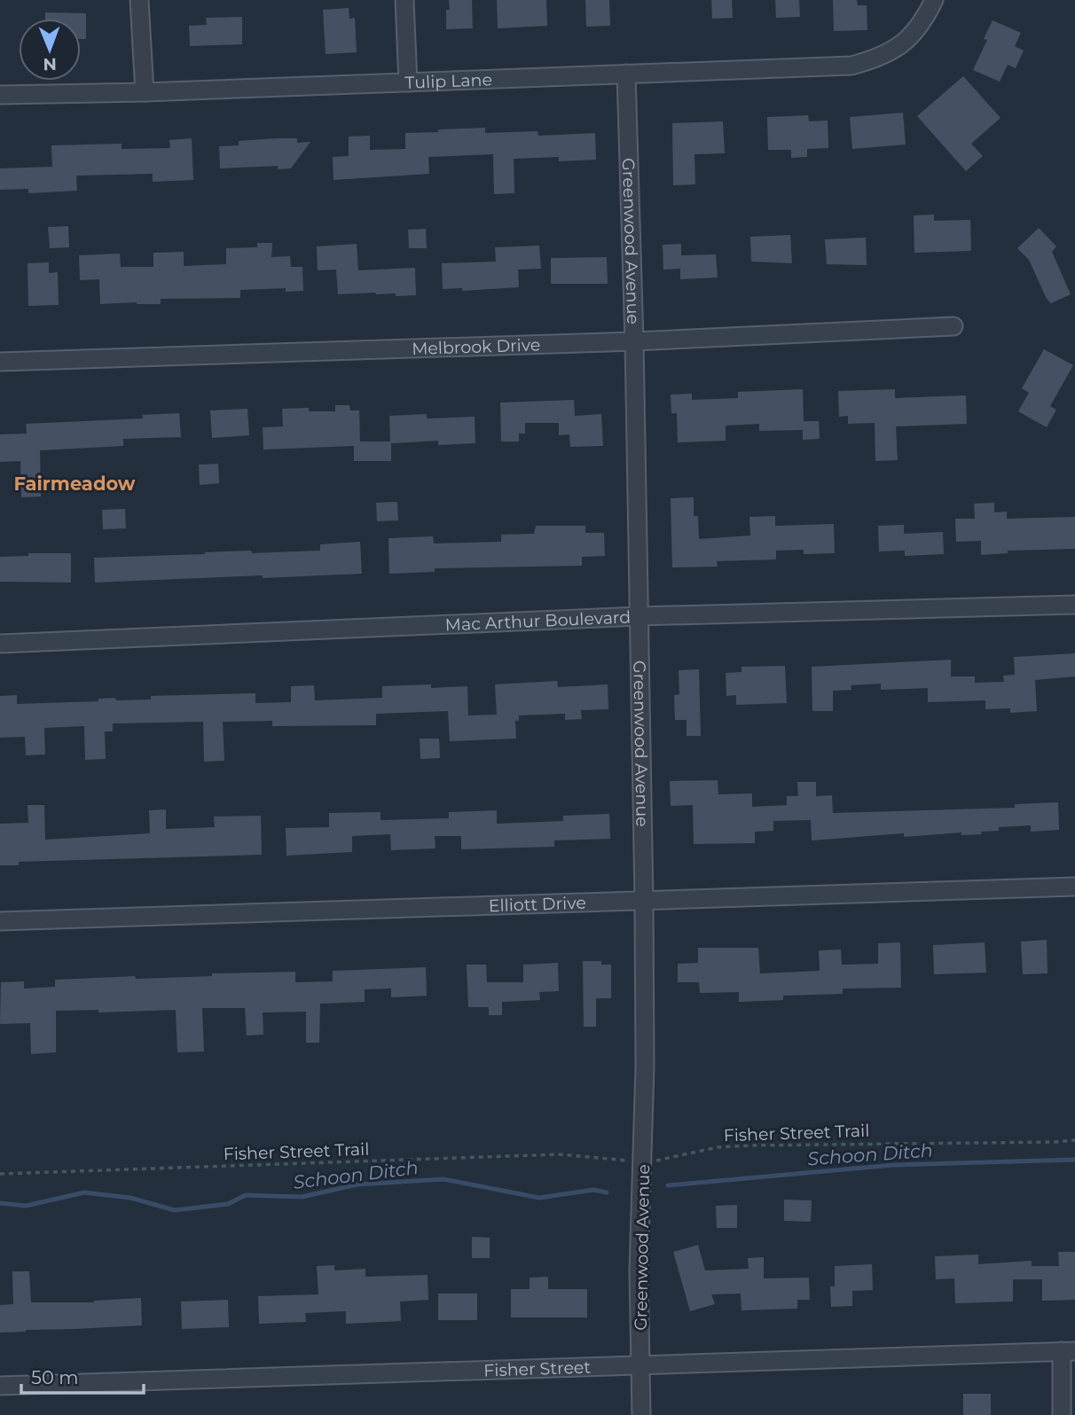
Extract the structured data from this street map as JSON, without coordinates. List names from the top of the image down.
{
  "streets": {
    "street": [
      "Tulip Lane",
      "Greenwood Avenue",
      "Melbrook Drive",
      "Mac Arthur Boulevard",
      "Elliott Drive",
      "Fisher Street"
    ],
    "path": ["Fisher Street Trail"]
  },
  "crossings": [
    ["Tulip Lane", "Greenwood Avenue"],
    ["Greenwood Avenue", "Melbrook Drive"],
    ["Greenwood Avenue", "Mac Arthur Boulevard"],
    ["Greenwood Avenue", "Elliott Drive"],
    ["Greenwood Avenue", "Fisher Street Trail"],
    ["Greenwood Avenue", "Fisher Street"]
  ],
  "districts": ["Fairmeadow"],
  "water": ["Schoon Ditch"],
  "scale_bar": "50 m",
  "north": "bottom"
}
